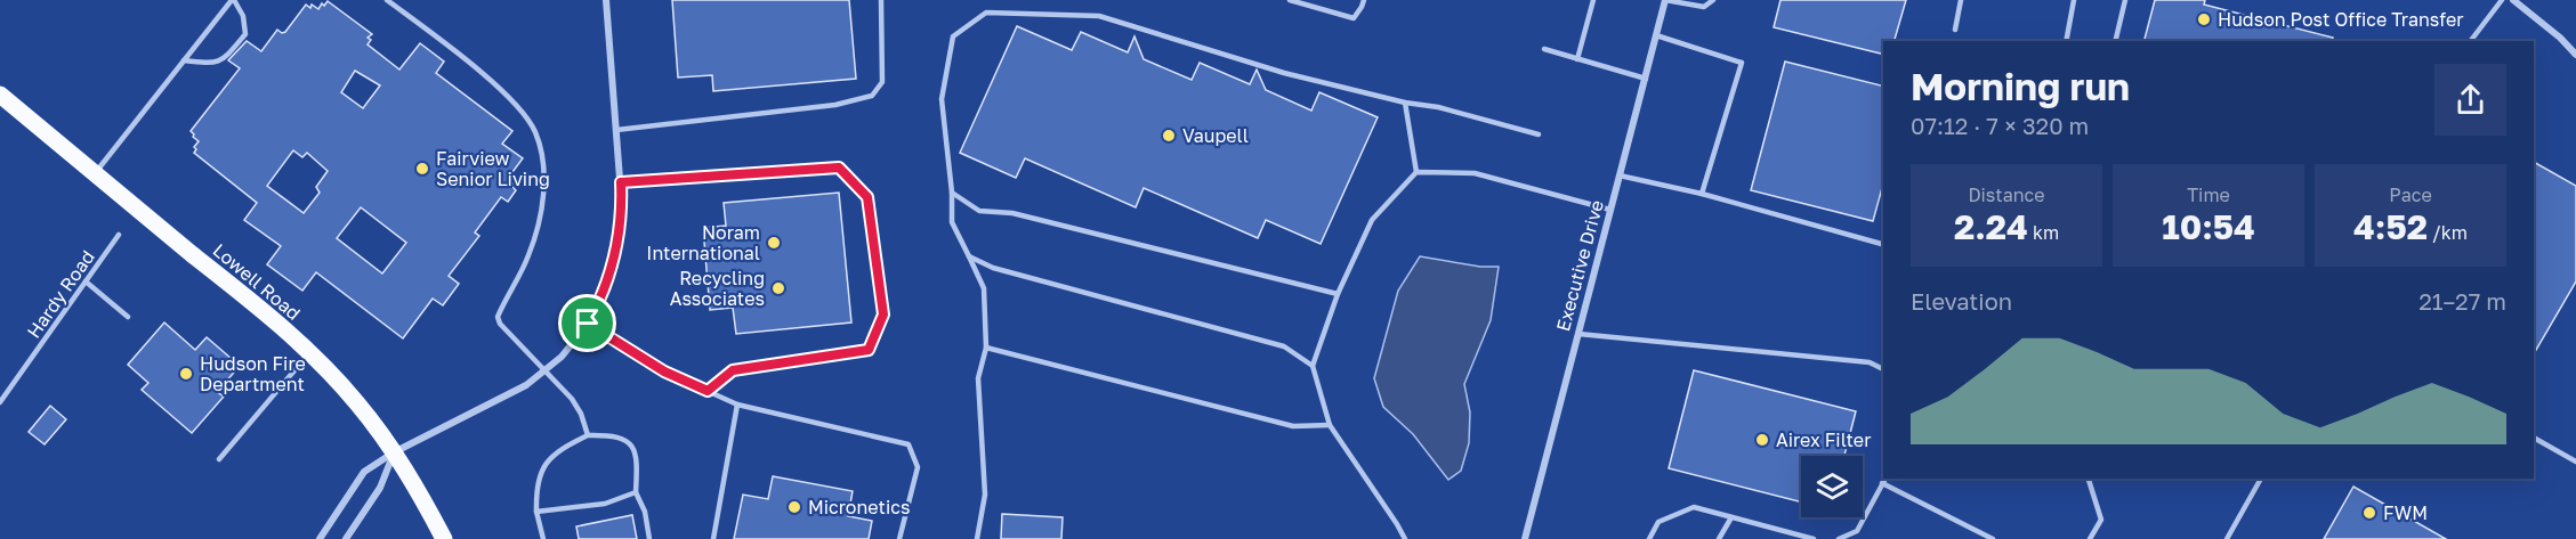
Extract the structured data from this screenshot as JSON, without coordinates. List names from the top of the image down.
{
  "streets": {
    "main road": ["Lowell Road"],
    "street": ["Executive Drive"],
    "lane": ["Hardy Road"]
  },
  "places": [
    "Hudson Post Office Transfer",
    "Vaupell",
    "Fairview Senior Living",
    "Noram International",
    "Recycling Associates",
    "Hudson Fire Department",
    "Airex Filter",
    "Micronetics",
    "FWM"
  ],
  "page": {
    "heading": ["Morning run", "07:12 · 7 × 320 m"],
    "stats": [
      ["Distance", "2.24 km"],
      ["Time", "10:54"],
      ["Pace", "4:52 /km"]
    ],
    "chart": ["Elevation", "21–27 m"]
  }
}
